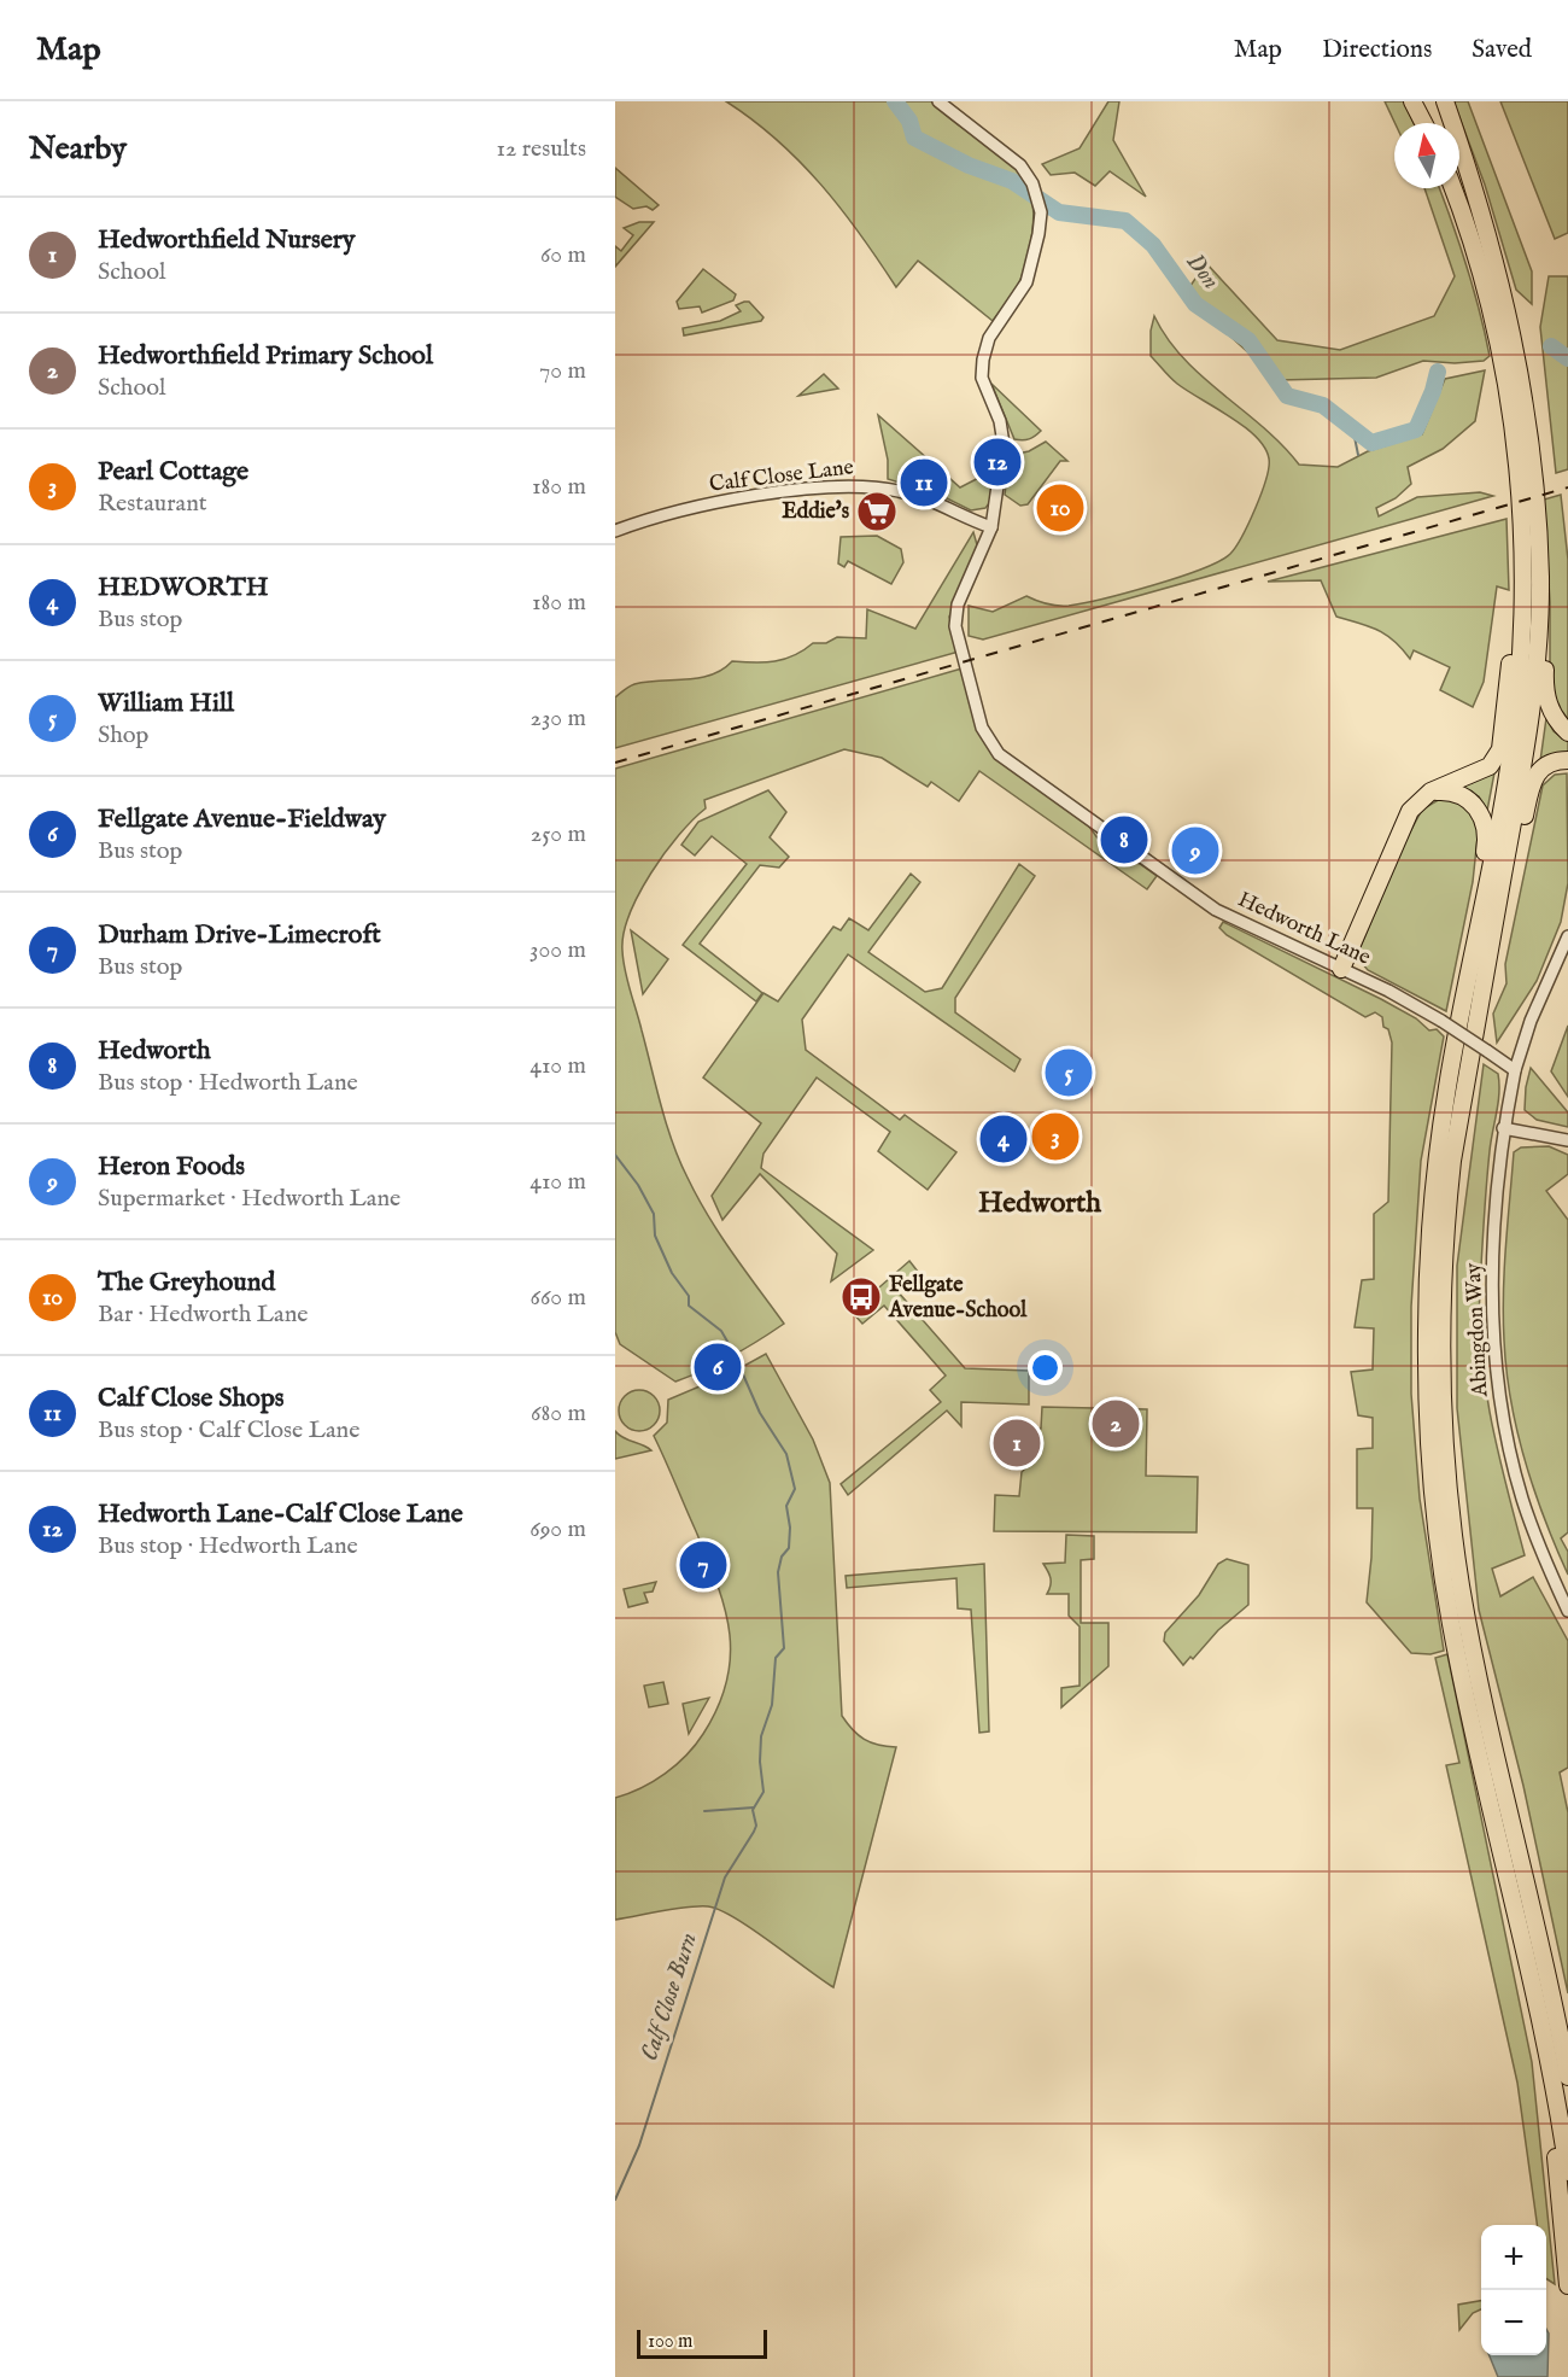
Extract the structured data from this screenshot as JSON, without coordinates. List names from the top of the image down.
{
  "streets": {
    "street": ["Calf Close Lane", "Hedworth Lane", "Abingdon Way"]
  },
  "crossings": [
    ["Calf Close Lane", "Hedworth Lane"],
    ["Hedworth Lane", "Abingdon Way"]
  ],
  "districts": ["Hedworth"],
  "water": ["Don", "Calf Close Burn"],
  "places": {
    "supermarket": ["Eddie's"],
    "bus stop": ["Fellgate Avenue-School"]
  },
  "scale_bar": "100 m",
  "north": "top",
  "page": {
    "header": "Map",
    "nav": ["Map", "Directions", "Saved"],
    "heading": ["Nearby", "12 results"],
    "list": [
      {
        "mark": "1",
        "name": "Hedworthfield Nursery",
        "note": "School",
        "value": "60 m"
      },
      {
        "mark": "2",
        "name": "Hedworthfield Primary School",
        "note": "School",
        "value": "70 m"
      },
      {
        "mark": "3",
        "name": "Pearl Cottage",
        "note": "Restaurant",
        "value": "180 m"
      },
      {
        "mark": "4",
        "name": "HEDWORTH",
        "note": "Bus stop",
        "value": "180 m"
      },
      {
        "mark": "5",
        "name": "William Hill",
        "note": "Shop",
        "value": "230 m"
      },
      {
        "mark": "6",
        "name": "Fellgate Avenue-Fieldway",
        "note": "Bus stop",
        "value": "250 m"
      },
      {
        "mark": "7",
        "name": "Durham Drive-Limecroft",
        "note": "Bus stop",
        "value": "300 m"
      },
      {
        "mark": "8",
        "name": "Hedworth",
        "note": "Bus stop · Hedworth Lane",
        "value": "410 m"
      },
      {
        "mark": "9",
        "name": "Heron Foods",
        "note": "Supermarket · Hedworth Lane",
        "value": "410 m"
      },
      {
        "mark": "10",
        "name": "The Greyhound",
        "note": "Bar · Hedworth Lane",
        "value": "660 m"
      },
      {
        "mark": "11",
        "name": "Calf Close Shops",
        "note": "Bus stop · Calf Close Lane",
        "value": "680 m"
      },
      {
        "mark": "12",
        "name": "Hedworth Lane-Calf Close Lane",
        "note": "Bus stop · Hedworth Lane",
        "value": "690 m"
      }
    ],
    "pins": [
      "12",
      "11",
      "10",
      "8",
      "9",
      "5",
      "3",
      "4",
      "6",
      "2",
      "1",
      "7"
    ],
    "map_buttons": ["+", "−"],
    "scale": "100 m"
  }
}
